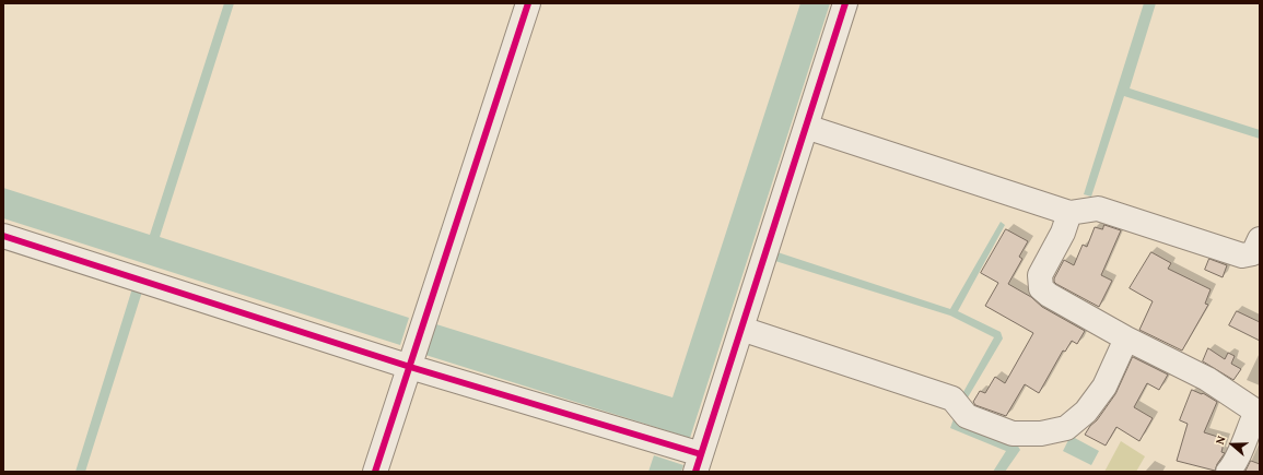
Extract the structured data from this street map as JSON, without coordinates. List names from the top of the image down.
{
  "north": "left"
}
